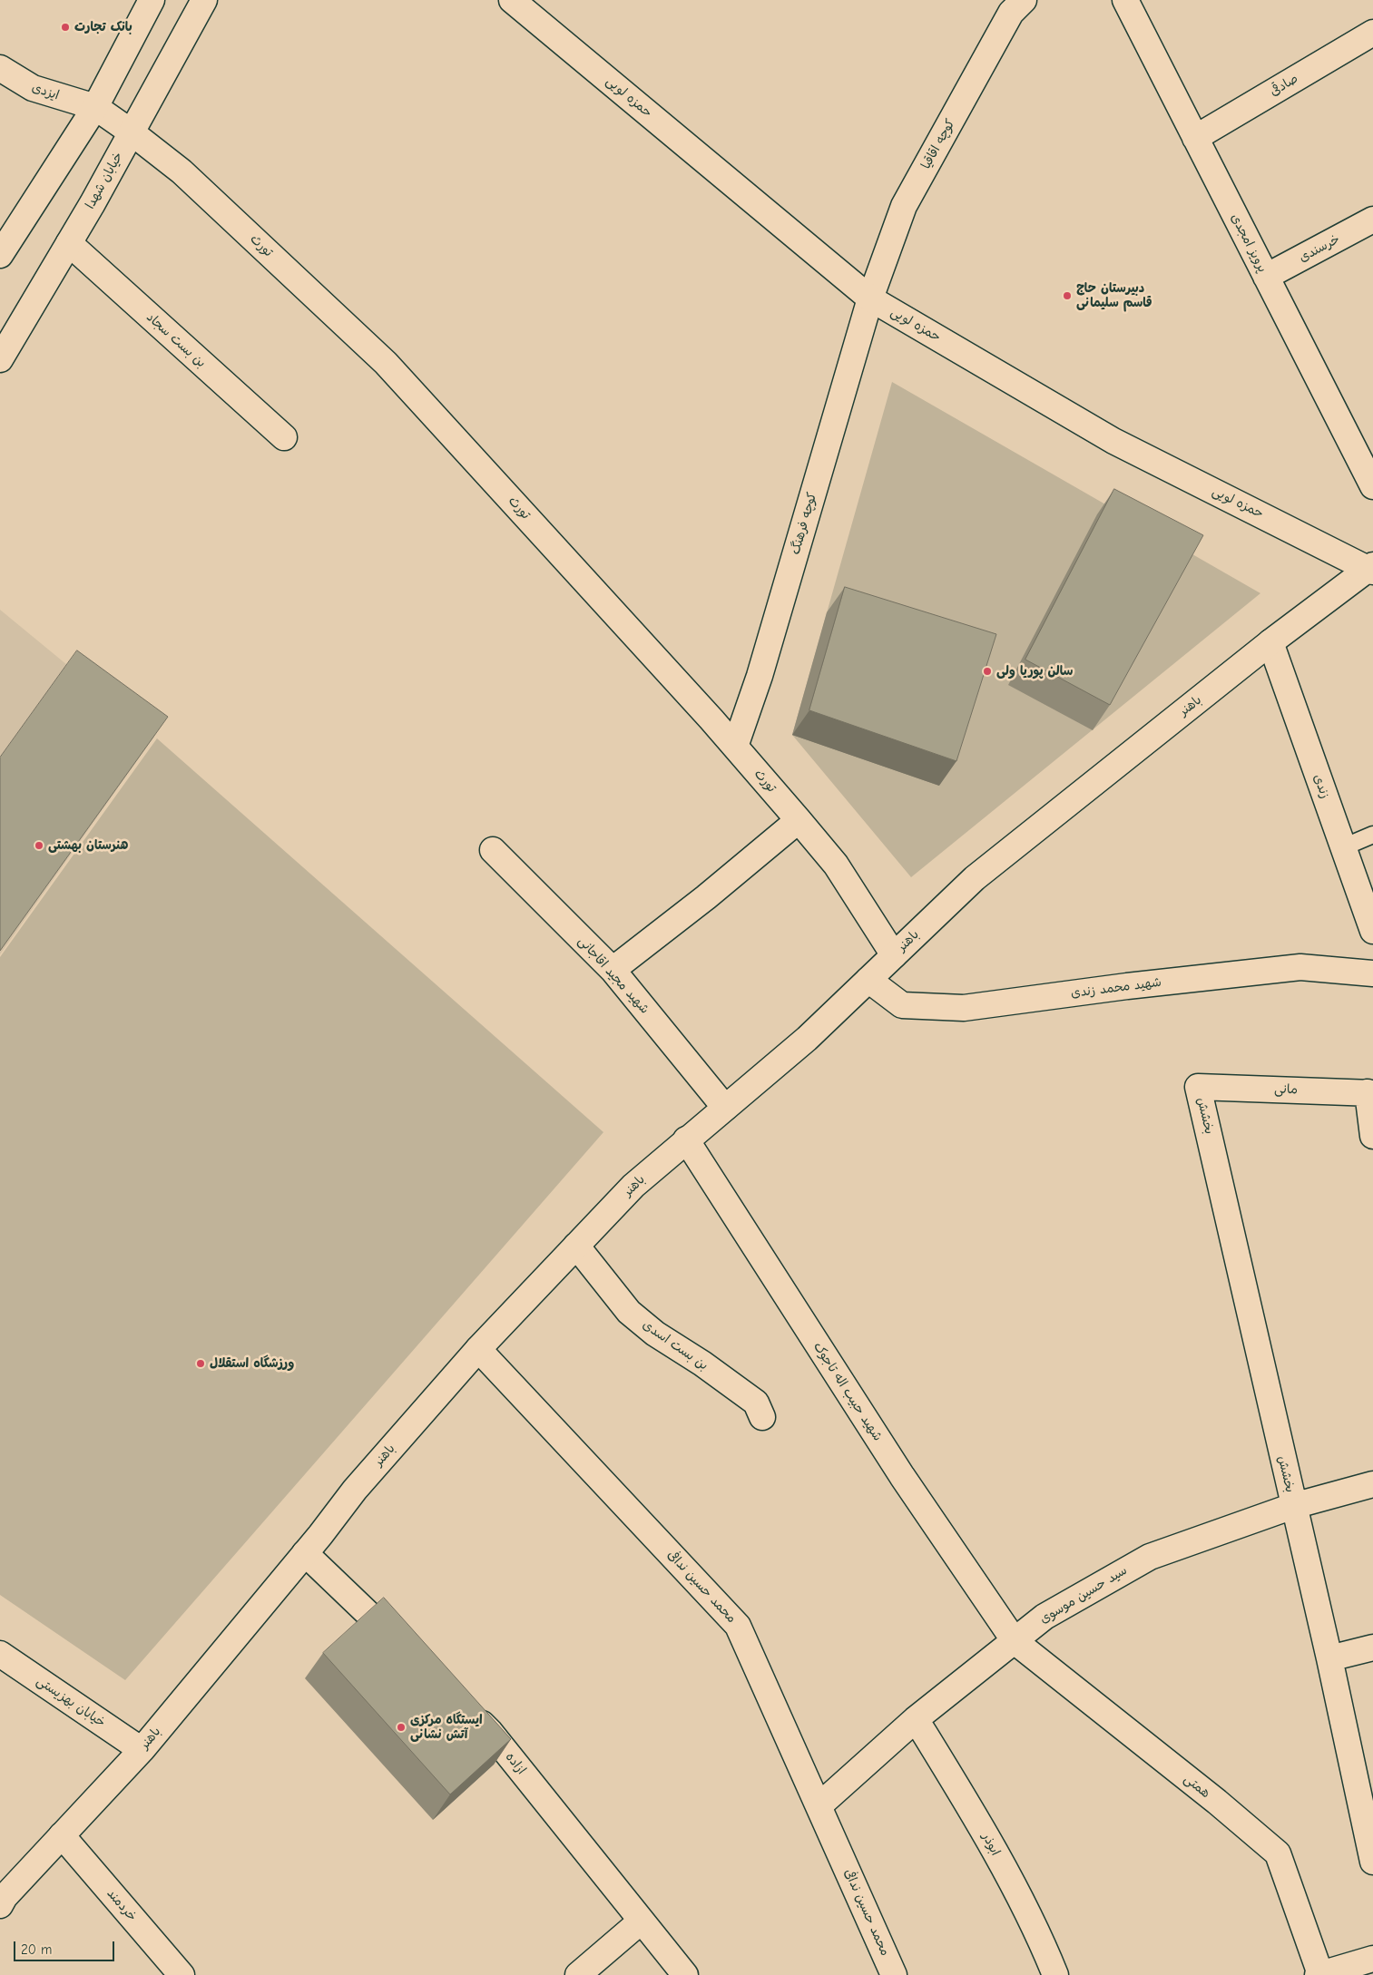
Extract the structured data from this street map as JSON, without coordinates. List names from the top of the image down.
{
  "streets": {
    "street": [
      "صادقی",
      "ایزدی",
      "حمزه لویی",
      "کوچه اقاقیا",
      "خیابان شهدا",
      "پرویز امجدی",
      "تورث",
      "خرسندی",
      "بن بست سجاد",
      "کوچه فرهنگ",
      "باهنر",
      "زندی",
      "شهید مجید اقاجانی",
      "شهید محمد زندی",
      "مانی",
      "بخشش",
      "بن بست اسدی",
      "شهید حبیب اله تاجوک",
      "محمد حسین ندافی",
      "سید حسین موسوی",
      "خیابان بهزیستی",
      "ازاده",
      "همتی",
      "ابوذر",
      "خردمند"
    ]
  },
  "crossings": [
    ["صادقی", "پرویز امجدی"],
    ["ایزدی", "تورث"],
    ["حمزه لویی", "کوچه اقاقیا"],
    ["حمزه لویی", "کوچه فرهنگ"],
    ["حمزه لویی", "باهنر"],
    ["کوچه اقاقیا", "کوچه فرهنگ"],
    ["خیابان شهدا", "تورث"],
    ["خیابان شهدا", "بن بست سجاد"],
    ["پرویز امجدی", "خرسندی"],
    ["تورث", "کوچه فرهنگ"],
    ["تورث", "باهنر"],
    ["باهنر", "زندی"],
    ["باهنر", "شهید مجید اقاجانی"],
    ["باهنر", "شهید محمد زندی"],
    ["باهنر", "بن بست اسدی"],
    ["باهنر", "شهید حبیب اله تاجوک"],
    ["باهنر", "محمد حسین ندافی"],
    ["باهنر", "خیابان بهزیستی"],
    ["باهنر", "خردمند"],
    ["مانی", "بخشش"],
    ["بخشش", "سید حسین موسوی"],
    ["شهید حبیب اله تاجوک", "سید حسین موسوی"],
    ["شهید حبیب اله تاجوک", "همتی"],
    ["محمد حسین ندافی", "سید حسین موسوی"],
    ["سید حسین موسوی", "همتی"],
    ["سید حسین موسوی", "ابوذر"]
  ],
  "places": [
    "بانک تجارت",
    "دبیرستان حاج قاسم سلیمانی",
    "سالن پوریا ولی",
    "هنرستان بهشتی",
    "ورزشگاه استقلال",
    "ایستگاه مرکزی آتش نشانی"
  ],
  "scale_bar": "20 m"
}
